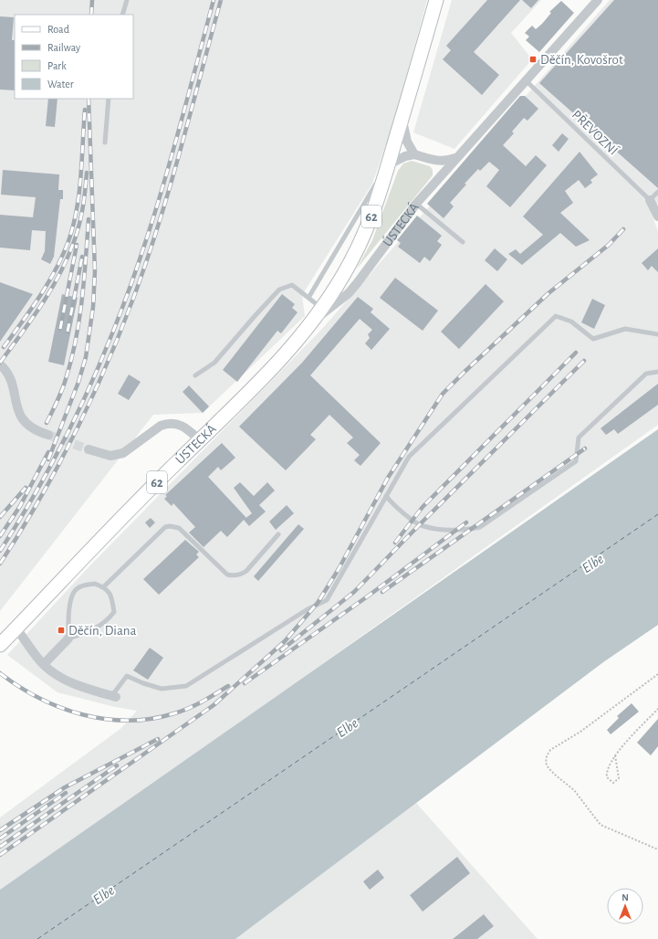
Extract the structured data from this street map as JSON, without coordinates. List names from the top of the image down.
{
  "streets": {
    "main road": ["62", "ÚSTECKÁ"],
    "lane": ["PŘEVOZNÍ"]
  },
  "crossings": [
    ["PŘEVOZNÍ", "ÚSTECKÁ"],
    ["62", "ÚSTECKÁ"]
  ],
  "water": ["Elbe"],
  "places": {
    "transit": ["Děčín, Kovošrot", "Děčín, Diana"]
  },
  "legend": [
    "Road",
    "Railway",
    "Park",
    "Water"
  ],
  "north": "top"
}
